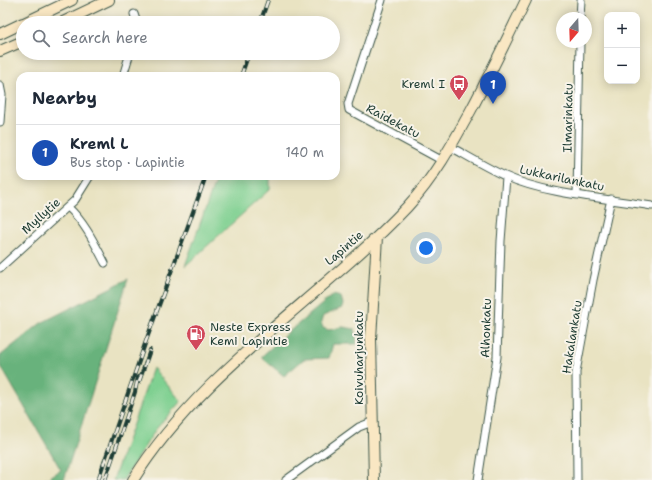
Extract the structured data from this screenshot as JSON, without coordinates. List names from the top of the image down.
{
  "streets": {
    "main road": ["Lapintie", "Koivuharjunkatu"],
    "street": [
      "Ilmarinkatu",
      "Raidekatu",
      "Lukkarilankatu",
      "Myllytie",
      "Alhonkatu",
      "Hakalankatu"
    ]
  },
  "crossings": [
    ["Ilmarinkatu", "Lukkarilankatu"],
    ["Raidekatu", "Lapintie"],
    ["Lukkarilankatu", "Lapintie"],
    ["Lukkarilankatu", "Alhonkatu"],
    ["Lukkarilankatu", "Hakalankatu"],
    ["Lapintie", "Koivuharjunkatu"]
  ],
  "places": {
    "bus stop": ["Kreml I"],
    "fuel station": ["Neste Express Kemi Lapintie"]
  },
  "north": "bottom",
  "page": {
    "map_buttons": ["+", "−"],
    "search": "Search here",
    "pins": "1",
    "heading": "Nearby",
    "list": [
      {
        "mark": "1",
        "name": "Kreml L",
        "note": "Bus stop · Lapintie",
        "value": "140 m"
      }
    ]
  }
}
